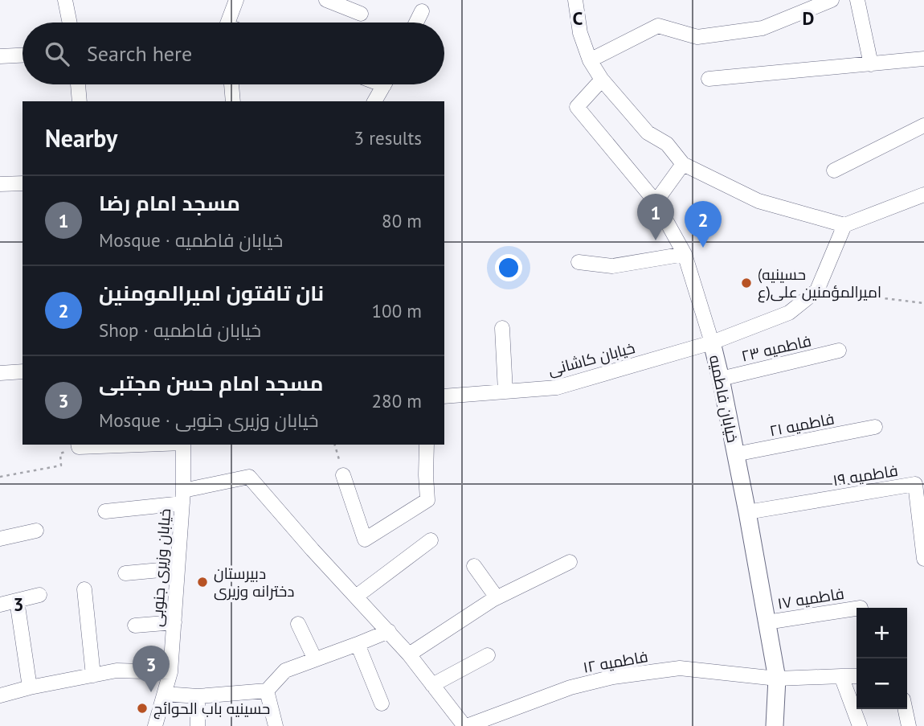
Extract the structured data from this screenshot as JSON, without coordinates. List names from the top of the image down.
{
  "streets": {
    "main road": ["خیابان فاطمیه"],
    "street": [
      "فاطمیه ۲۳",
      "خیابان کاشانی",
      "فاطمیه ۲۱",
      "فاطمیه ۱۹",
      "خیابان وزیری جنوبی",
      "فاطمیه ۱۷",
      "فاطمیه ۱۲"
    ]
  },
  "crossings": [
    ["فاطمیه ۲۳", "خیابان فاطمیه"],
    ["خیابان کاشانی", "خیابان فاطمیه"],
    ["خیابان فاطمیه", "فاطمیه ۲۱"],
    ["خیابان فاطمیه", "فاطمیه ۱۹"],
    ["خیابان فاطمیه", "فاطمیه ۱۷"],
    ["خیابان فاطمیه", "فاطمیه ۱۲"]
  ],
  "places": ["(حسینیه امیرالمؤمنین علی(ع", "دبیرستان دخترانه وزیری", "حسینیه باب الحوائج"],
  "page": {
    "search": "Search here",
    "heading": ["Nearby", "3 results"],
    "list": [
      {
        "mark": "1",
        "name": "مسجد امام رضا",
        "note": "Mosque · خیابان فاطمیه",
        "value": "80 m"
      },
      {
        "mark": "2",
        "name": "نان تافتون امیرالمومنین",
        "note": "Shop · خیابان فاطمیه",
        "value": "100 m"
      },
      {
        "mark": "3",
        "name": "مسجد امام حسن مجتبی",
        "note": "Mosque · خیابان وزیری جنوبی",
        "value": "280 m"
      }
    ],
    "pins": ["1", "2", "3"],
    "map_buttons": ["+", "−"]
  },
  "grid": {
    "columns": ["C", "D"],
    "rows": ["3"]
  }
}
